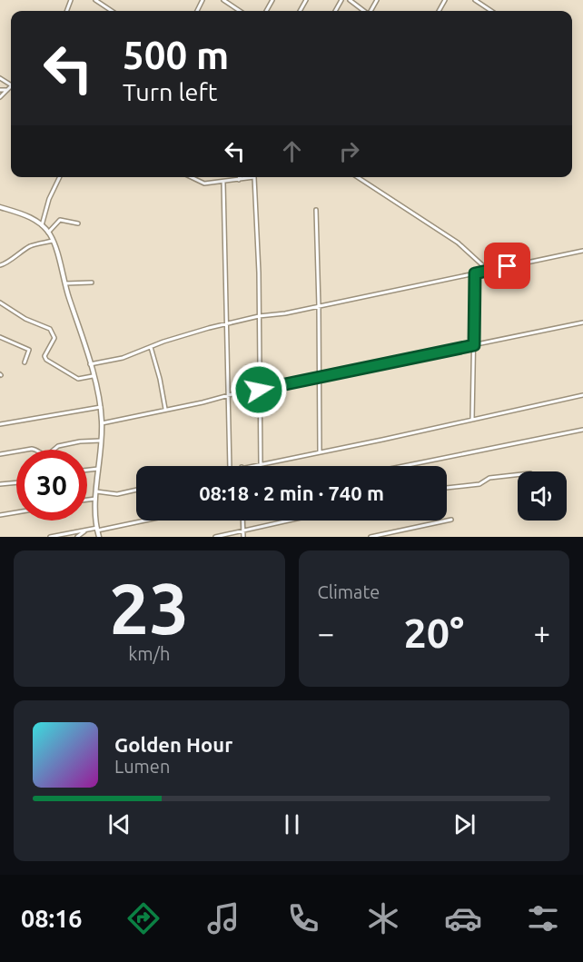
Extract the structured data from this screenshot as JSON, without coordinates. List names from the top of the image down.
{
  "page": {
    "turn": ["500 m", "Turn left"],
    "limit": "30",
    "trip": "08:18 · 2 min · 740 m",
    "tile": [
      ["23", "km/h"],
      "Climate"
    ],
    "heat": ["−", "20°", "+"],
    "song": ["Golden Hour", "Lumen"],
    "tabs": "08:16"
  }
}
